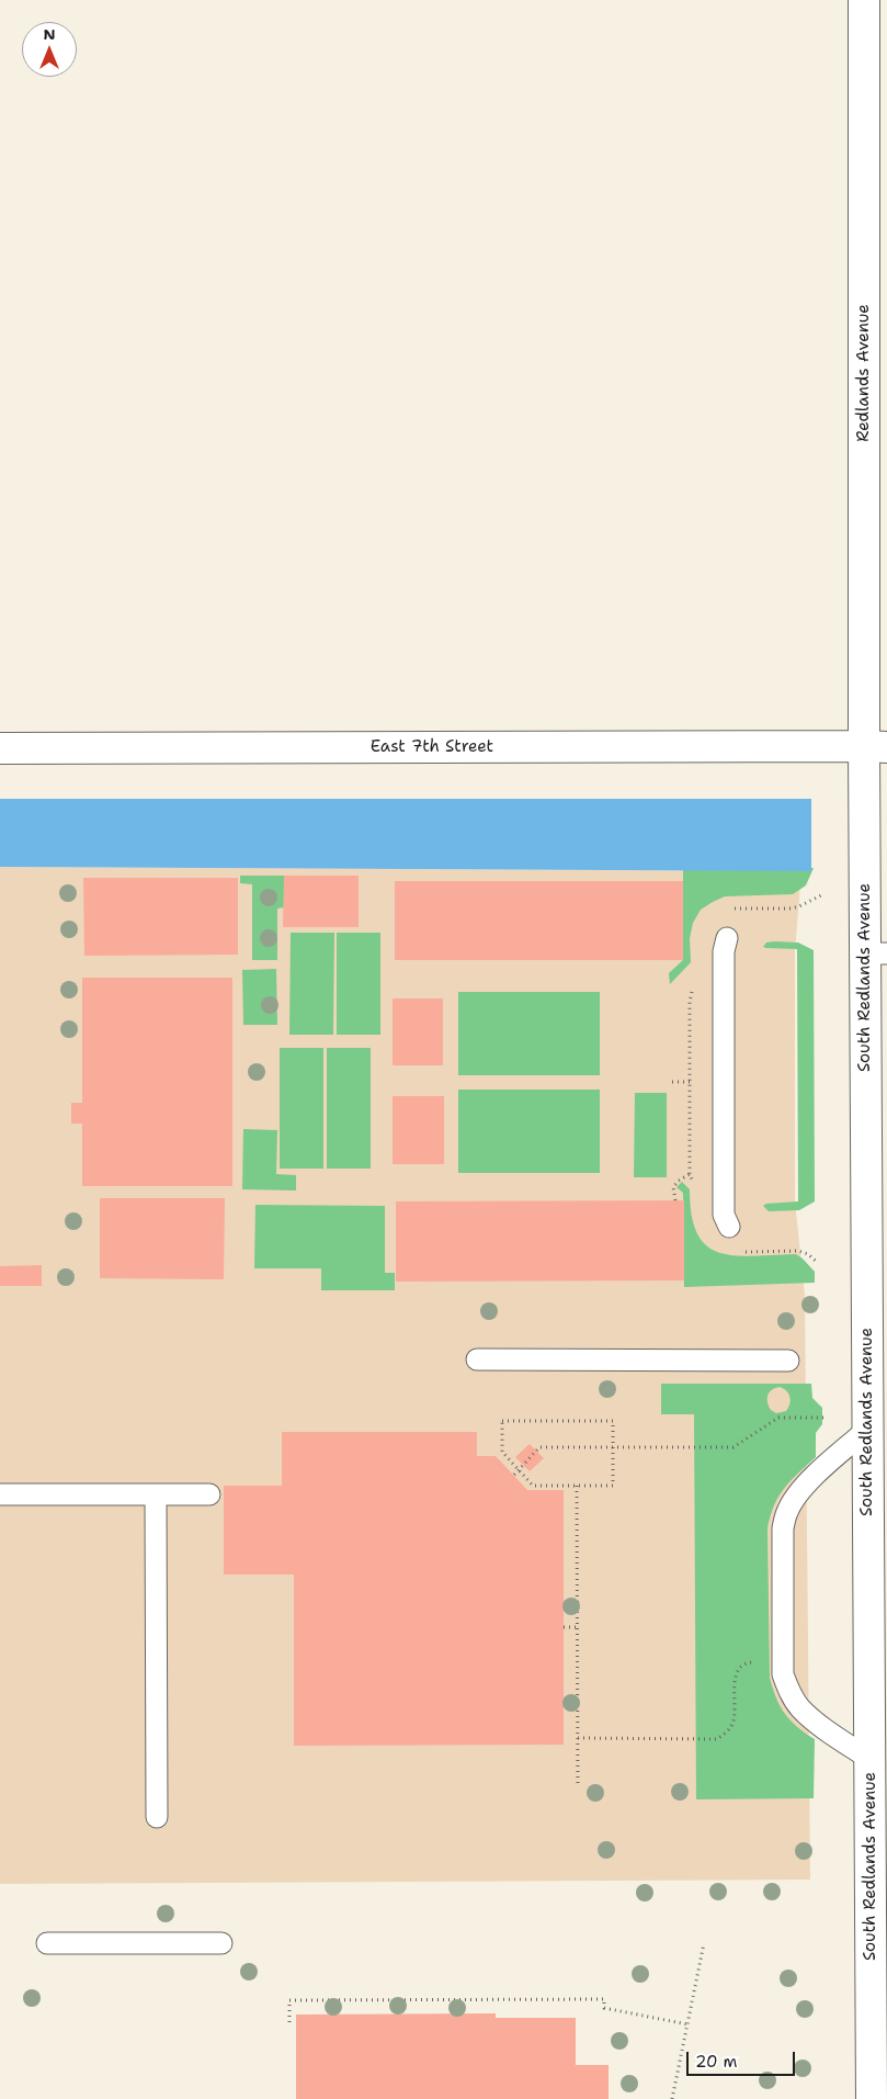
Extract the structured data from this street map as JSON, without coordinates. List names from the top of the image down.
{
  "streets": {
    "street": ["Redlands Avenue", "East 7th Street", "South Redlands Avenue"]
  },
  "crossings": [
    ["Redlands Avenue", "East 7th Street"],
    ["Redlands Avenue", "South Redlands Avenue"],
    ["East 7th Street", "South Redlands Avenue"]
  ],
  "scale_bar": "20 m",
  "north": "top"
}
